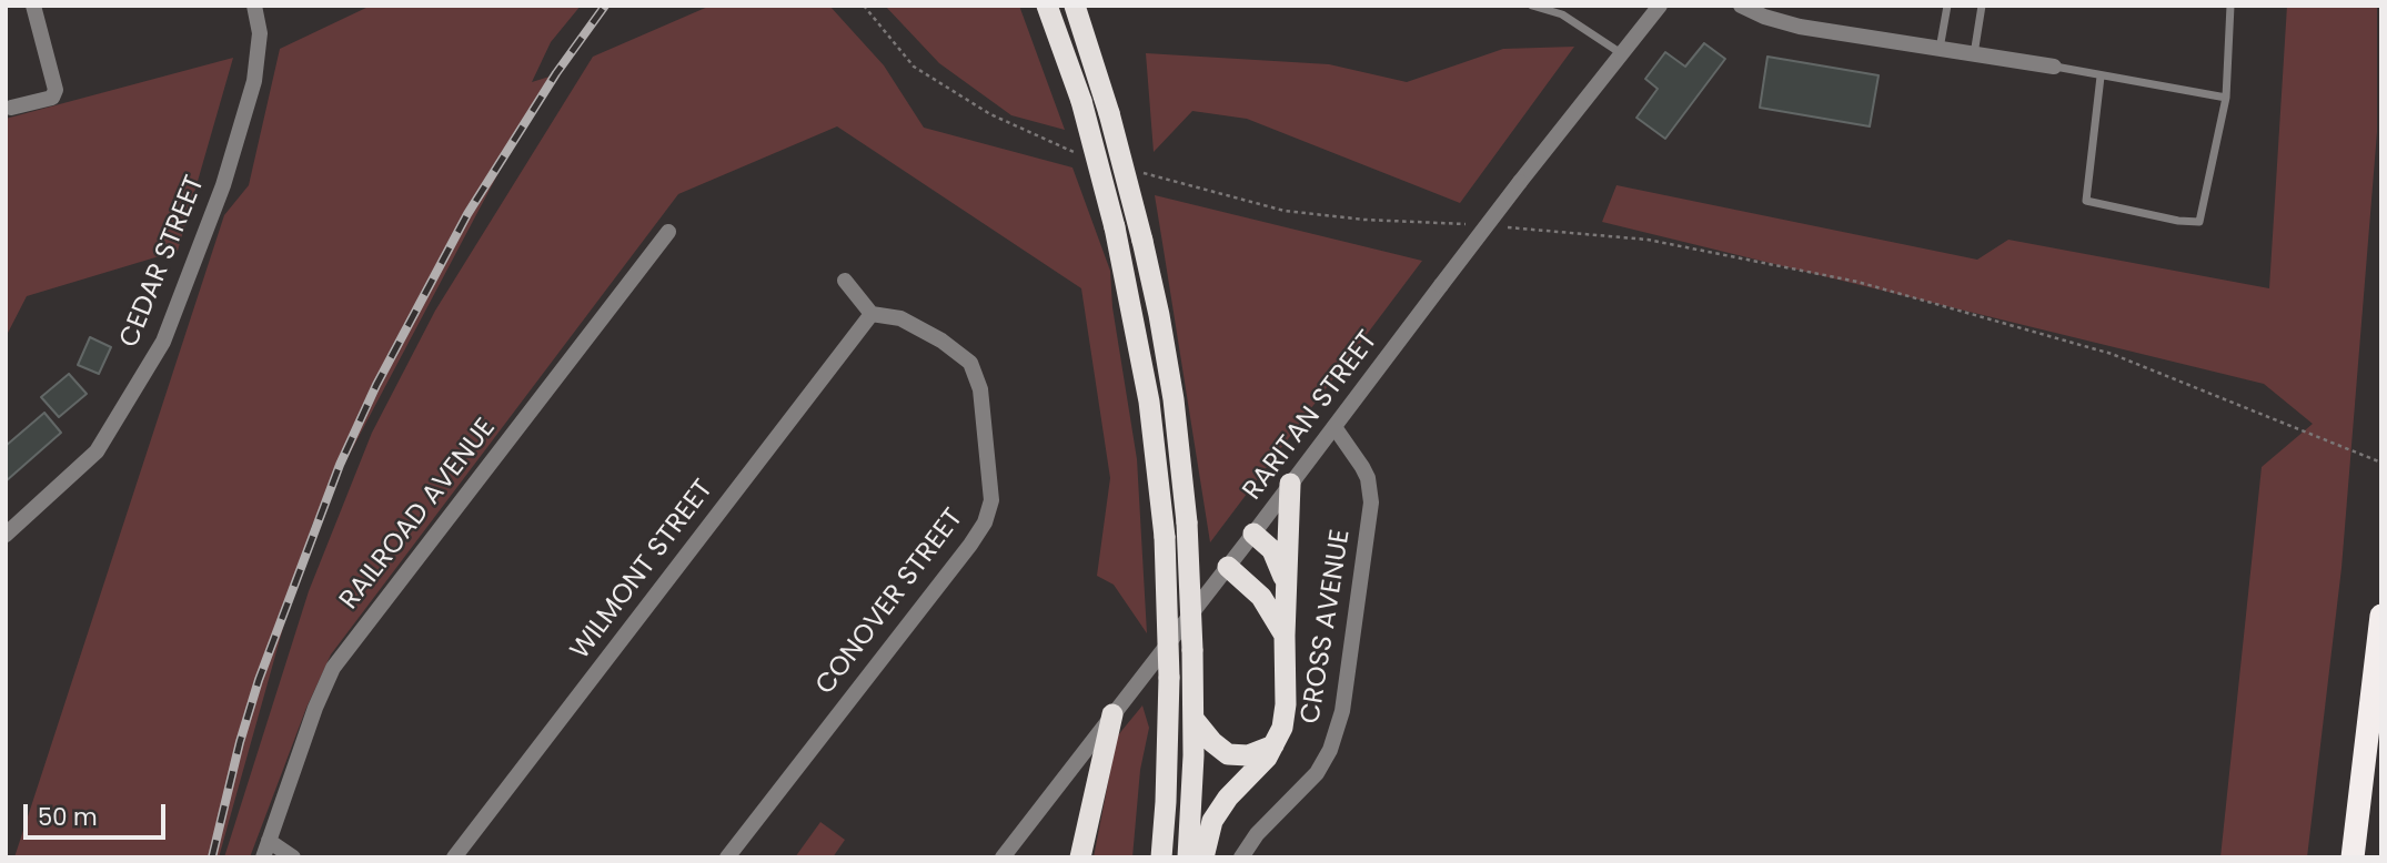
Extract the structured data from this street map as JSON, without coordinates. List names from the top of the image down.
{
  "streets": {
    "street": [
      "CEDAR STREET",
      "RARITAN STREET",
      "RAILROAD AVENUE",
      "WILMONT STREET",
      "CONOVER STREET",
      "CROSS AVENUE"
    ]
  },
  "crossings": [
    ["RARITAN STREET", "CROSS AVENUE"],
    ["WILMONT STREET", "CONOVER STREET"]
  ],
  "scale_bar": "50 m"
}
